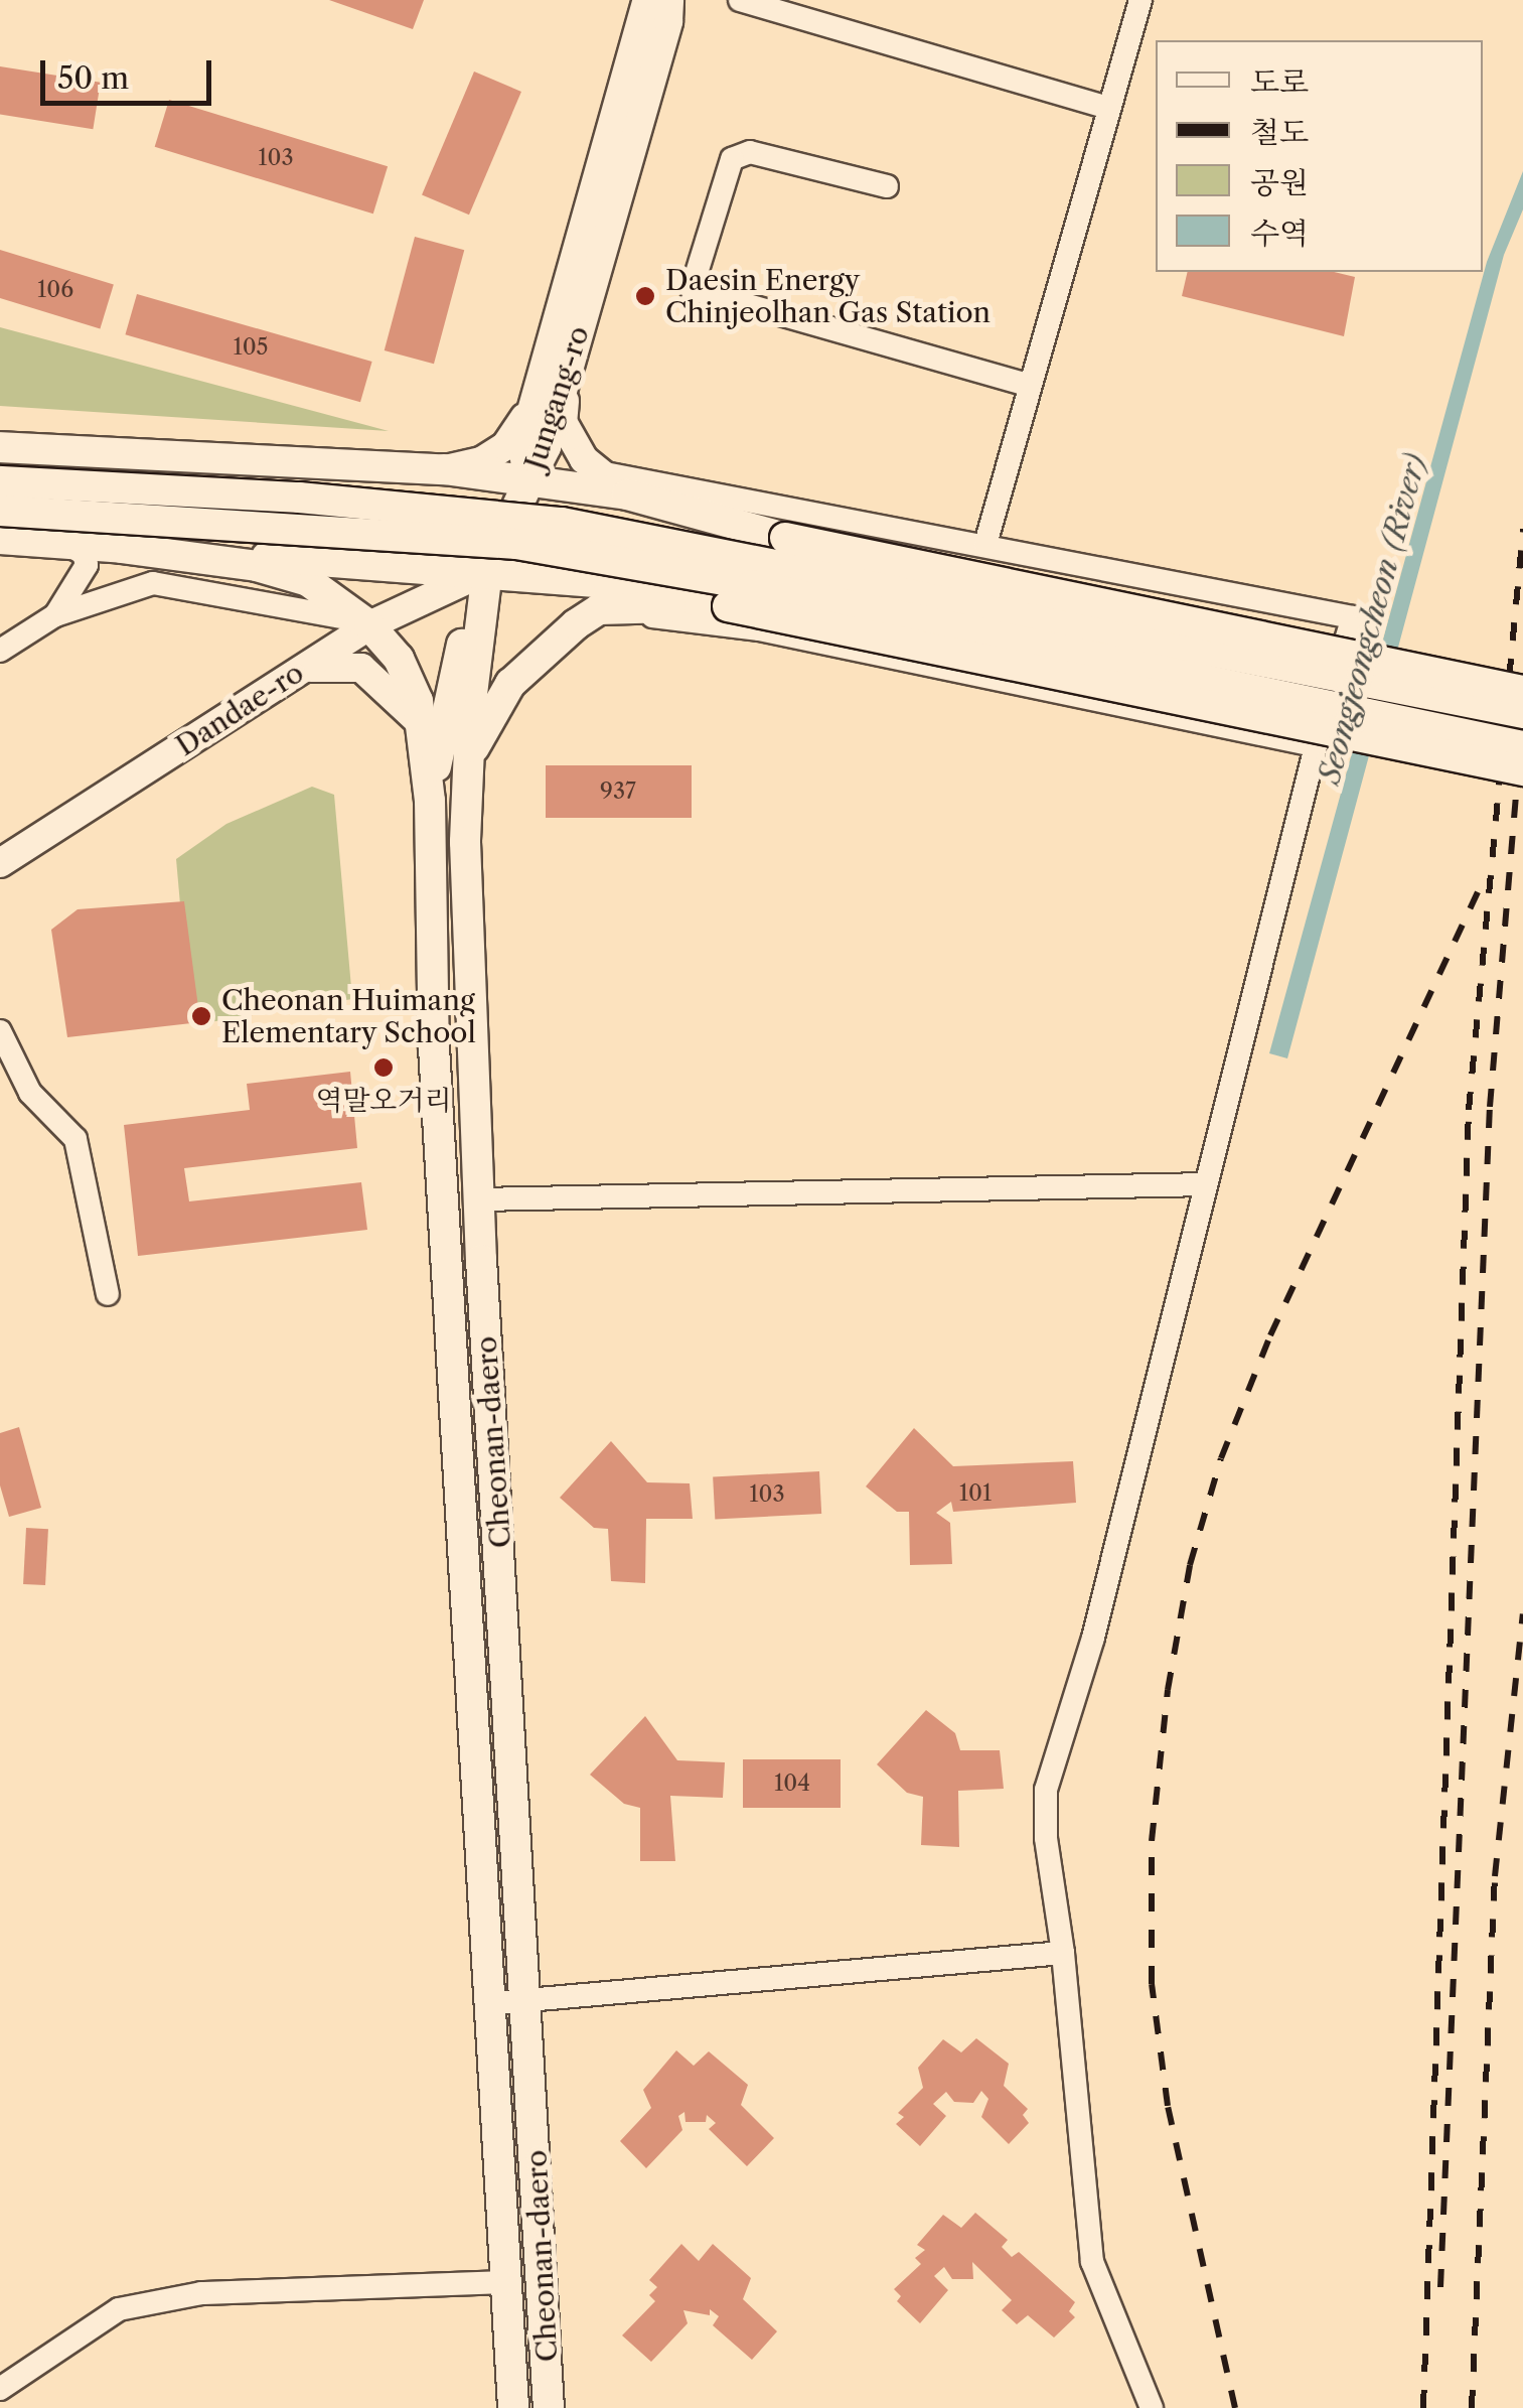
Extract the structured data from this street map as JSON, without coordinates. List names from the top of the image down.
{
  "streets": {
    "main road": ["Cheonan-daero"],
    "street": ["Jungang-ro", "Dandae-ro"]
  },
  "crossings": [
    ["Jungang-ro", "Cheonan-daero"],
    ["Dandae-ro", "Cheonan-daero"]
  ],
  "water": ["Seongjeongcheon (River)"],
  "places": ["Daesin Energy Chinjeolhan Gas Station", "Cheonan Huimang Elementary School", "역말오거리"],
  "house_numbers": [
    "103",
    "106",
    "105",
    "937",
    "101",
    "103",
    "104"
  ],
  "legend": [
    "도로",
    "철도",
    "공원",
    "수역"
  ],
  "scale_bar": "50 m"
}
